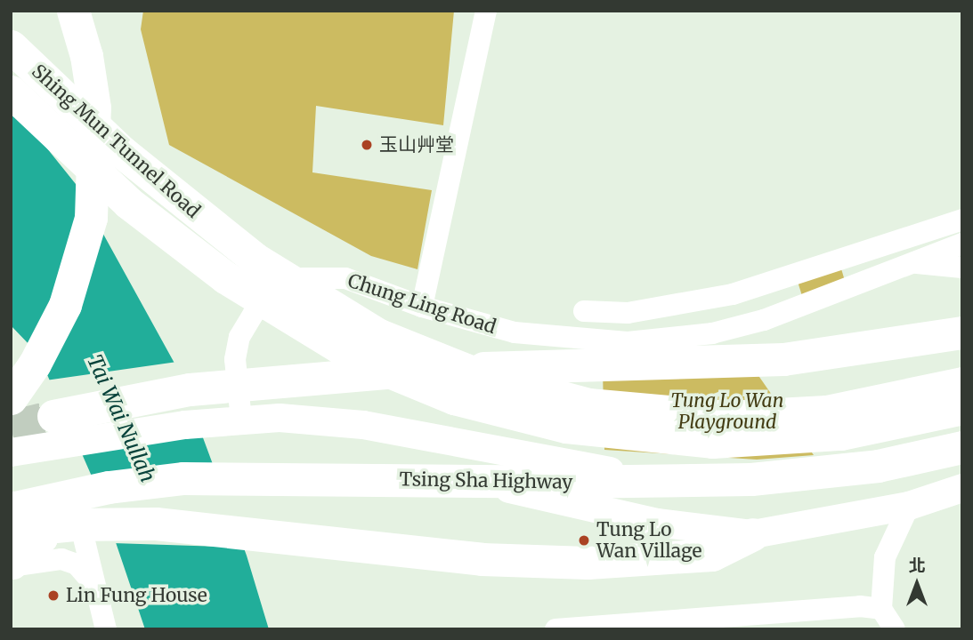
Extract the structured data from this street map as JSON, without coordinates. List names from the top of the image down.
{
  "streets": {
    "highway": ["Shing Mun Tunnel Road", "Tsing Sha Highway"],
    "street": ["Chung Ling Road"]
  },
  "water": ["Tai Wai Nullah"],
  "parks": ["Tung Lo Wan Playground"],
  "places": ["玉山艸堂", "Tung Lo Wan Village", "Lin Fung House"],
  "north": "top"
}
